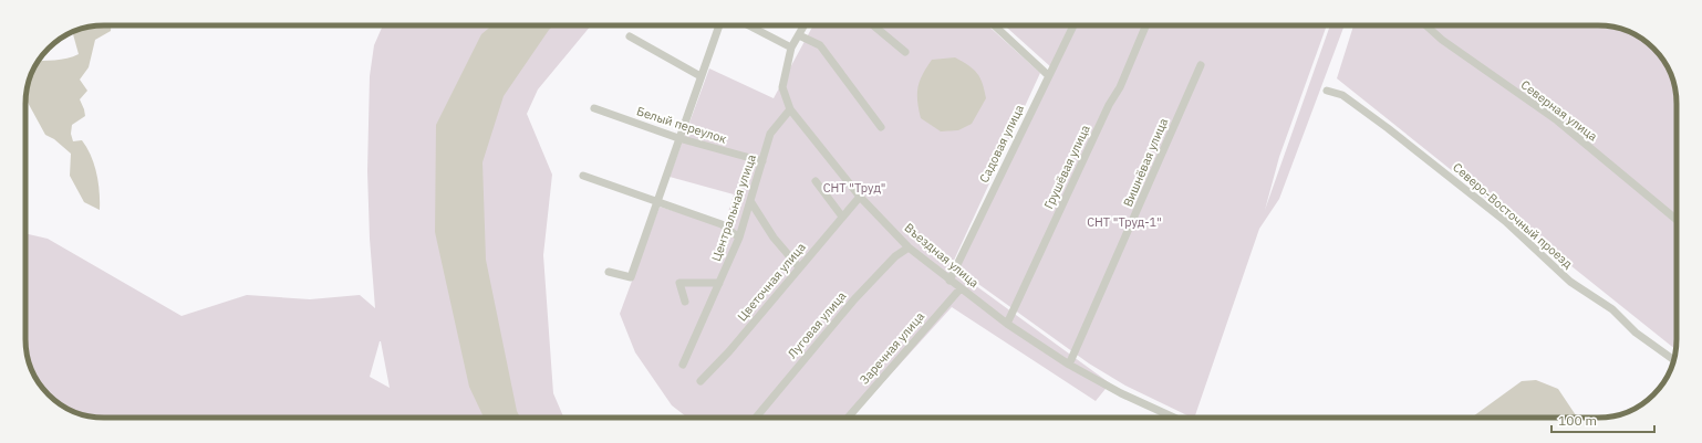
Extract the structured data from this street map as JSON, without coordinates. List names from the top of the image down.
{
  "streets": {
    "street": [
      "Северная улица",
      "Белый переулок",
      "Садовая улица",
      "Вишнёвая улица",
      "Грушёвая улица",
      "Центральная улица",
      "Северо-Восточный проезд",
      "Въездная улица",
      "Цветочная улица",
      "Луговая улица",
      "Заречная улица"
    ]
  },
  "crossings": [
    ["Белый переулок", "Центральная улица"],
    ["Садовая улица", "Въездная улица"],
    ["Вишнёвая улица", "Въездная улица"],
    ["Грушёвая улица", "Въездная улица"],
    ["Центральная улица", "Въездная улица"],
    ["Въездная улица", "Цветочная улица"],
    ["Въездная улица", "Луговая улица"],
    ["Въездная улица", "Заречная улица"]
  ],
  "parks": ["СНТ \"Труд\"", "СНТ \"Труд-1\""],
  "scale_bar": "100 m"
}
